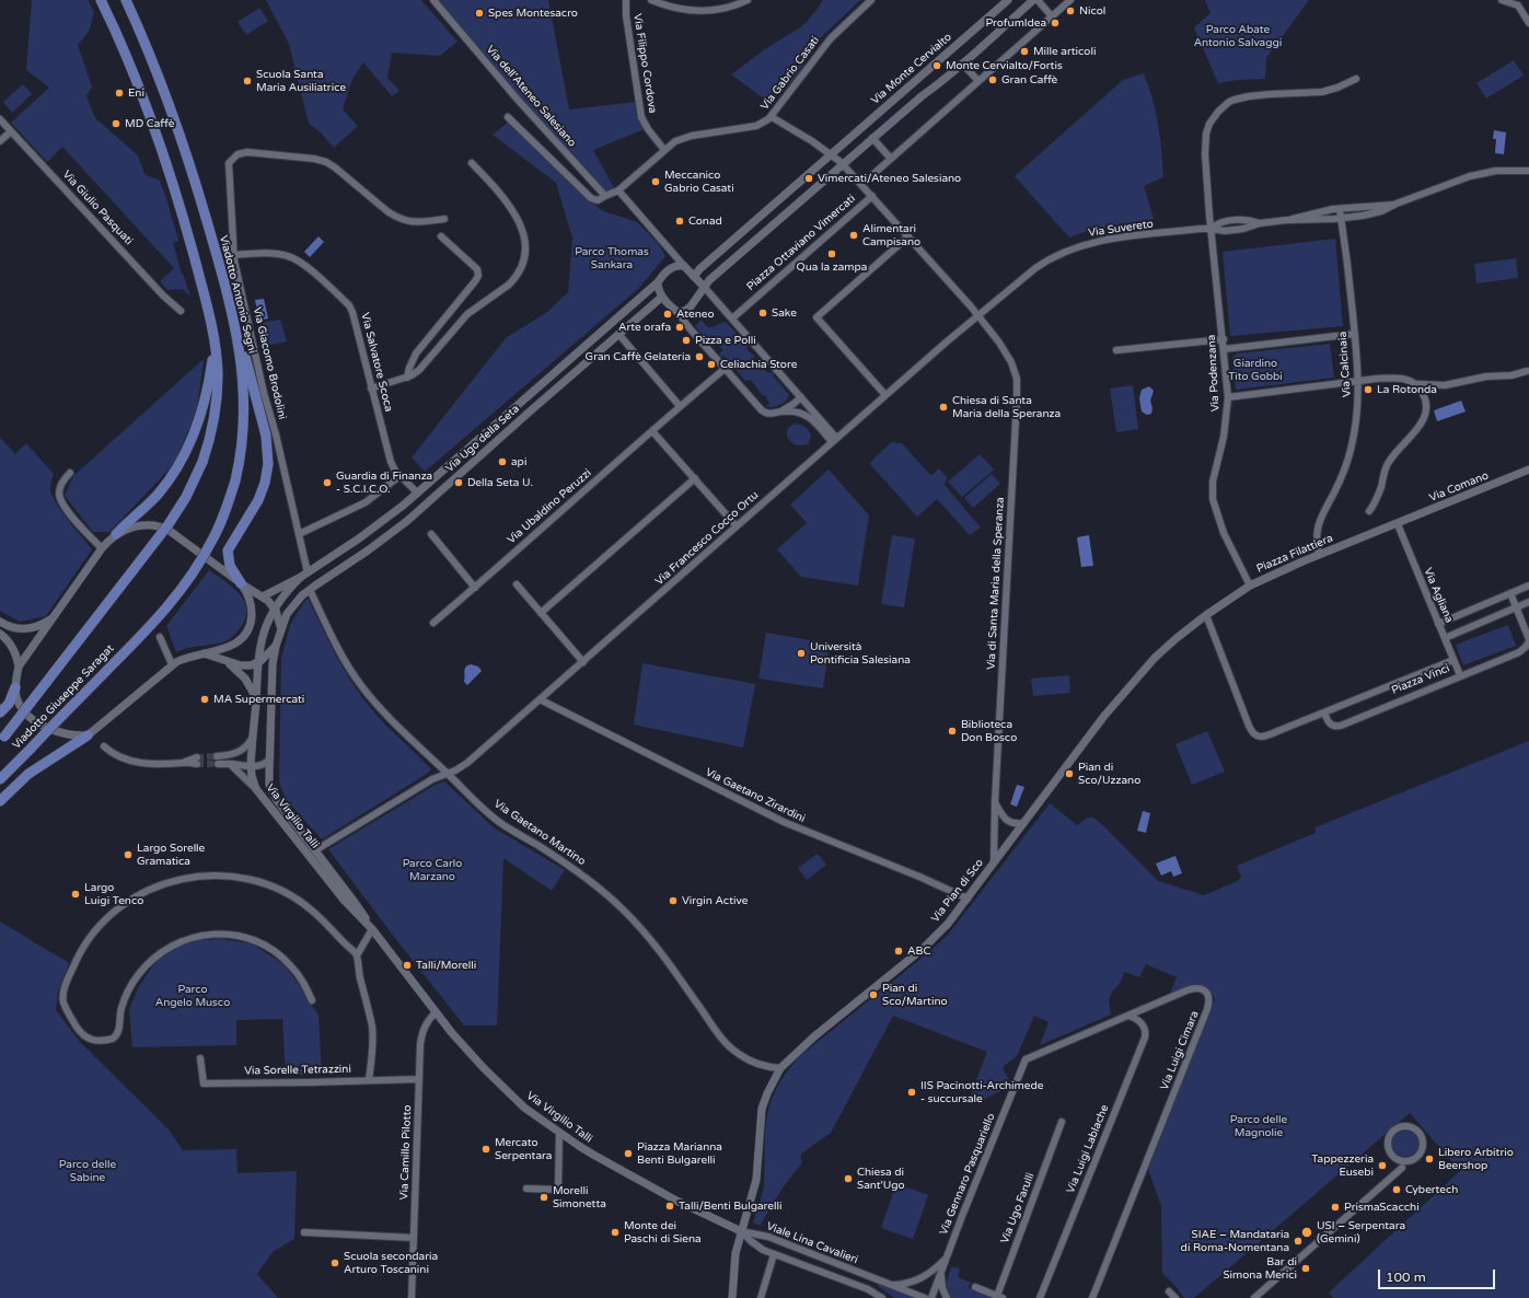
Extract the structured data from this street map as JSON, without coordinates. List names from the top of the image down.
{
  "streets": {
    "main road": ["Viadotto Antonio Segni", "Viadotto Giuseppe Saragat"],
    "street": [
      "Via Filippo Cordova",
      "Via Monte Cervialto",
      "Via Gabrio Casati",
      "Via dell'Ateneo Salesiano",
      "Via Giulio Pasquati",
      "Via Suvereto",
      "Piazza Ottaviano Vimercati",
      "Via Salvatore Scoca",
      "Via Giacomo Brodolini",
      "Via Calcinaia",
      "Via Podenzana",
      "Via Ugo della Seta",
      "Via Comano",
      "Via Ubaldino Peruzzi",
      "Via Francesco Cocco Ortu",
      "Piazza Filattiera",
      "Via di Santa Maria della Speranza",
      "Via Agliana",
      "Piazza Vinci",
      "Via Gaetano Zirardini",
      "Via Virgilio Talli",
      "Via Gaetano Martino",
      "Via Pian di Sco",
      "Via Luigi Cimara",
      "Via Sorelle Tetrazzini",
      "Via Luigi Lablache",
      "Via Camillo Pilotto",
      "Via Gennaro Pasquariello",
      "Via Ugo Farulli",
      "Viale Lina Cavalieri"
    ]
  },
  "crossings": [
    ["Via Filippo Cordova", "Via Gabrio Casati"],
    ["Via Monte Cervialto", "Piazza Ottaviano Vimercati"],
    ["Via Gabrio Casati", "Piazza Ottaviano Vimercati"],
    ["Via Suvereto", "Via Calcinaia"],
    ["Via Suvereto", "Via Podenzana"],
    ["Via Suvereto", "Via Francesco Cocco Ortu"],
    ["Via Suvereto", "Via di Santa Maria della Speranza"],
    ["Piazza Ottaviano Vimercati", "Via di Santa Maria della Speranza"],
    ["Viadotto Antonio Segni", "Viadotto Giuseppe Saragat"],
    ["Via Salvatore Scoca", "Via Giacomo Brodolini"],
    ["Via Salvatore Scoca", "Via Ugo della Seta"],
    ["Via Giacomo Brodolini", "Via Ugo della Seta"],
    ["Via Calcinaia", "Piazza Filattiera"],
    ["Via Podenzana", "Piazza Filattiera"],
    ["Via Ugo della Seta", "Via Virgilio Talli"],
    ["Via Ugo della Seta", "Via Gaetano Martino"],
    ["Via Comano", "Piazza Filattiera"],
    ["Via Comano", "Via Agliana"],
    ["Via Francesco Cocco Ortu", "Via di Santa Maria della Speranza"],
    ["Via Francesco Cocco Ortu", "Via Gaetano Zirardini"],
    ["Via Francesco Cocco Ortu", "Via Virgilio Talli"],
    ["Via Francesco Cocco Ortu", "Via Gaetano Martino"],
    ["Piazza Filattiera", "Via Agliana"],
    ["Piazza Filattiera", "Piazza Vinci"],
    ["Piazza Filattiera", "Via Pian di Sco"],
    ["Via di Santa Maria della Speranza", "Via Pian di Sco"],
    ["Via Agliana", "Piazza Vinci"],
    ["Piazza Vinci", "Via Pian di Sco"],
    ["Via Gaetano Zirardini", "Via Pian di Sco"],
    ["Via Virgilio Talli", "Via Pian di Sco"],
    ["Via Virgilio Talli", "Via Camillo Pilotto"],
    ["Via Virgilio Talli", "Viale Lina Cavalieri"],
    ["Via Gaetano Martino", "Via Pian di Sco"],
    ["Via Pian di Sco", "Viale Lina Cavalieri"],
    ["Via Luigi Cimara", "Via Luigi Lablache"],
    ["Via Luigi Cimara", "Via Gennaro Pasquariello"],
    ["Via Sorelle Tetrazzini", "Via Camillo Pilotto"]
  ],
  "parks": [
    "Parco Abate Antonio Salvaggi",
    "Parco Thomas Sankara",
    "Giardino Tito Gobbi",
    "Parco Carlo Marzano",
    "Parco Angelo Musco",
    "Parco delle Magnolie",
    "Parco delle Sabine"
  ],
  "places": [
    "Nicol",
    "Spes Montesacro",
    "ProfumIdea",
    "Mille articoli",
    "Monte Cervialto/Fortis",
    "Gran Caffè",
    "Scuola Santa Maria Ausiliatrice",
    "Eni",
    "MD Caffè",
    "Vimercati/Ateneo Salesiano",
    "Meccanico Gabrio Casati",
    "Conad",
    "Alimentari Campisano",
    "Qua la zampa",
    "Sake",
    "Ateneo",
    "Arte orafa",
    "Pizza e Polli",
    "Gran Caffè Gelateria",
    "Celiachia Store",
    "La Rotonda",
    "Chiesa di Santa Maria della Speranza",
    "api",
    "Guardia di Finanza - S.C.I.C.O.",
    "Della Seta U.",
    "Università Pontificia Salesiana",
    "MA Supermercati",
    "Biblioteca Don Bosco",
    "Pian di Sco/Uzzano",
    "Largo Sorelle Gramatica",
    "Largo Luigi Tenco",
    "Virgin Active",
    "ABC",
    "Talli/Morelli",
    "Pian di Sco/Martino",
    "IIS Pacinotti-Archimede - succursale",
    "Mercato Serpentara",
    "Piazza Marianna Benti Bulgarelli",
    "Libero Arbitrio Beershop",
    "Tappezzeria Eusebi",
    "Chiesa di Sant'Ugo",
    "Cybertech",
    "Morelli Simonetta",
    "Talli/Benti Bulgarelli",
    "PrismaScacchi",
    "Monte dei Paschi di Siena",
    "USI – Serpentara (Gemini)",
    "SIAE – Mandataria di Roma-Nomentana",
    "Scuola secondaria Arturo Toscanini",
    "Bar di Simona Merici"
  ],
  "scale_bar": "100 m"
}
